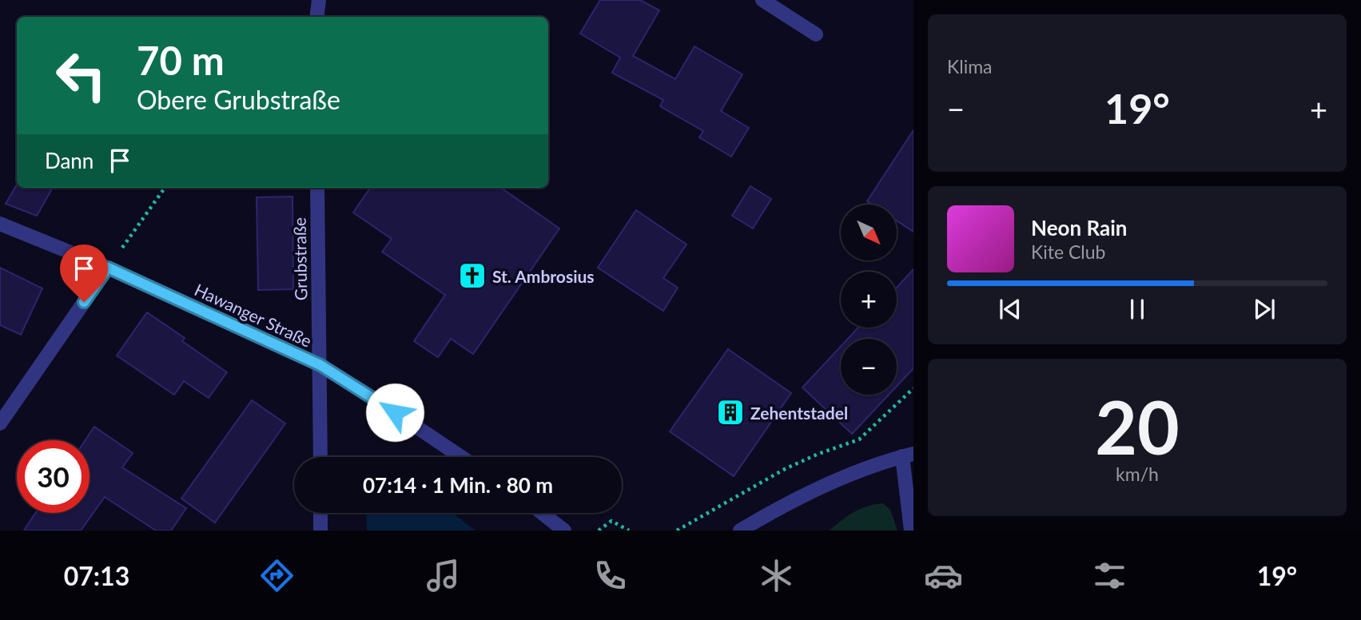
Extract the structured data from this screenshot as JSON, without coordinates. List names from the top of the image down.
{
  "streets": {
    "street": ["Grubstraße", "Hawanger Straße"]
  },
  "crossings": [
    ["Grubstraße", "Hawanger Straße"]
  ],
  "places": {
    "church": ["St. Ambrosius"],
    "building": ["Zehentstadel"]
  },
  "north": "bottom right",
  "page": {
    "tile": [
      "Klima",
      ["20", "km/h"]
    ],
    "turn": ["70 m", "Obere Grubstraße"],
    "heat": ["−", "19°", "+"],
    "then": "Dann",
    "map_buttons": ["+", "−"],
    "song": ["Neon Rain", "Kite Club"],
    "limit": "30",
    "trip": "07:14 · 1 Min. · 80 m",
    "tabs": ["07:13", "19°"]
  }
}
